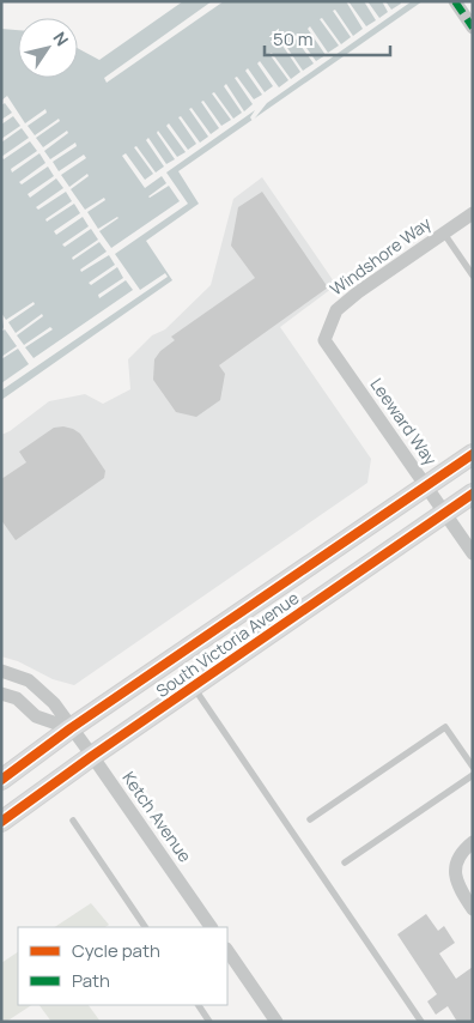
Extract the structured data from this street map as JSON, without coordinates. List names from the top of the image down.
{
  "streets": {
    "main road": ["South Victoria Avenue"],
    "street": ["Windshore Way", "Leeward Way", "Ketch Avenue"]
  },
  "crossings": [
    ["Windshore Way", "Leeward Way"],
    ["Leeward Way", "South Victoria Avenue"],
    ["South Victoria Avenue", "Ketch Avenue"]
  ],
  "legend": ["Cycle path", "Path"],
  "scale_bar": "50 m",
  "north": "top right"
}
